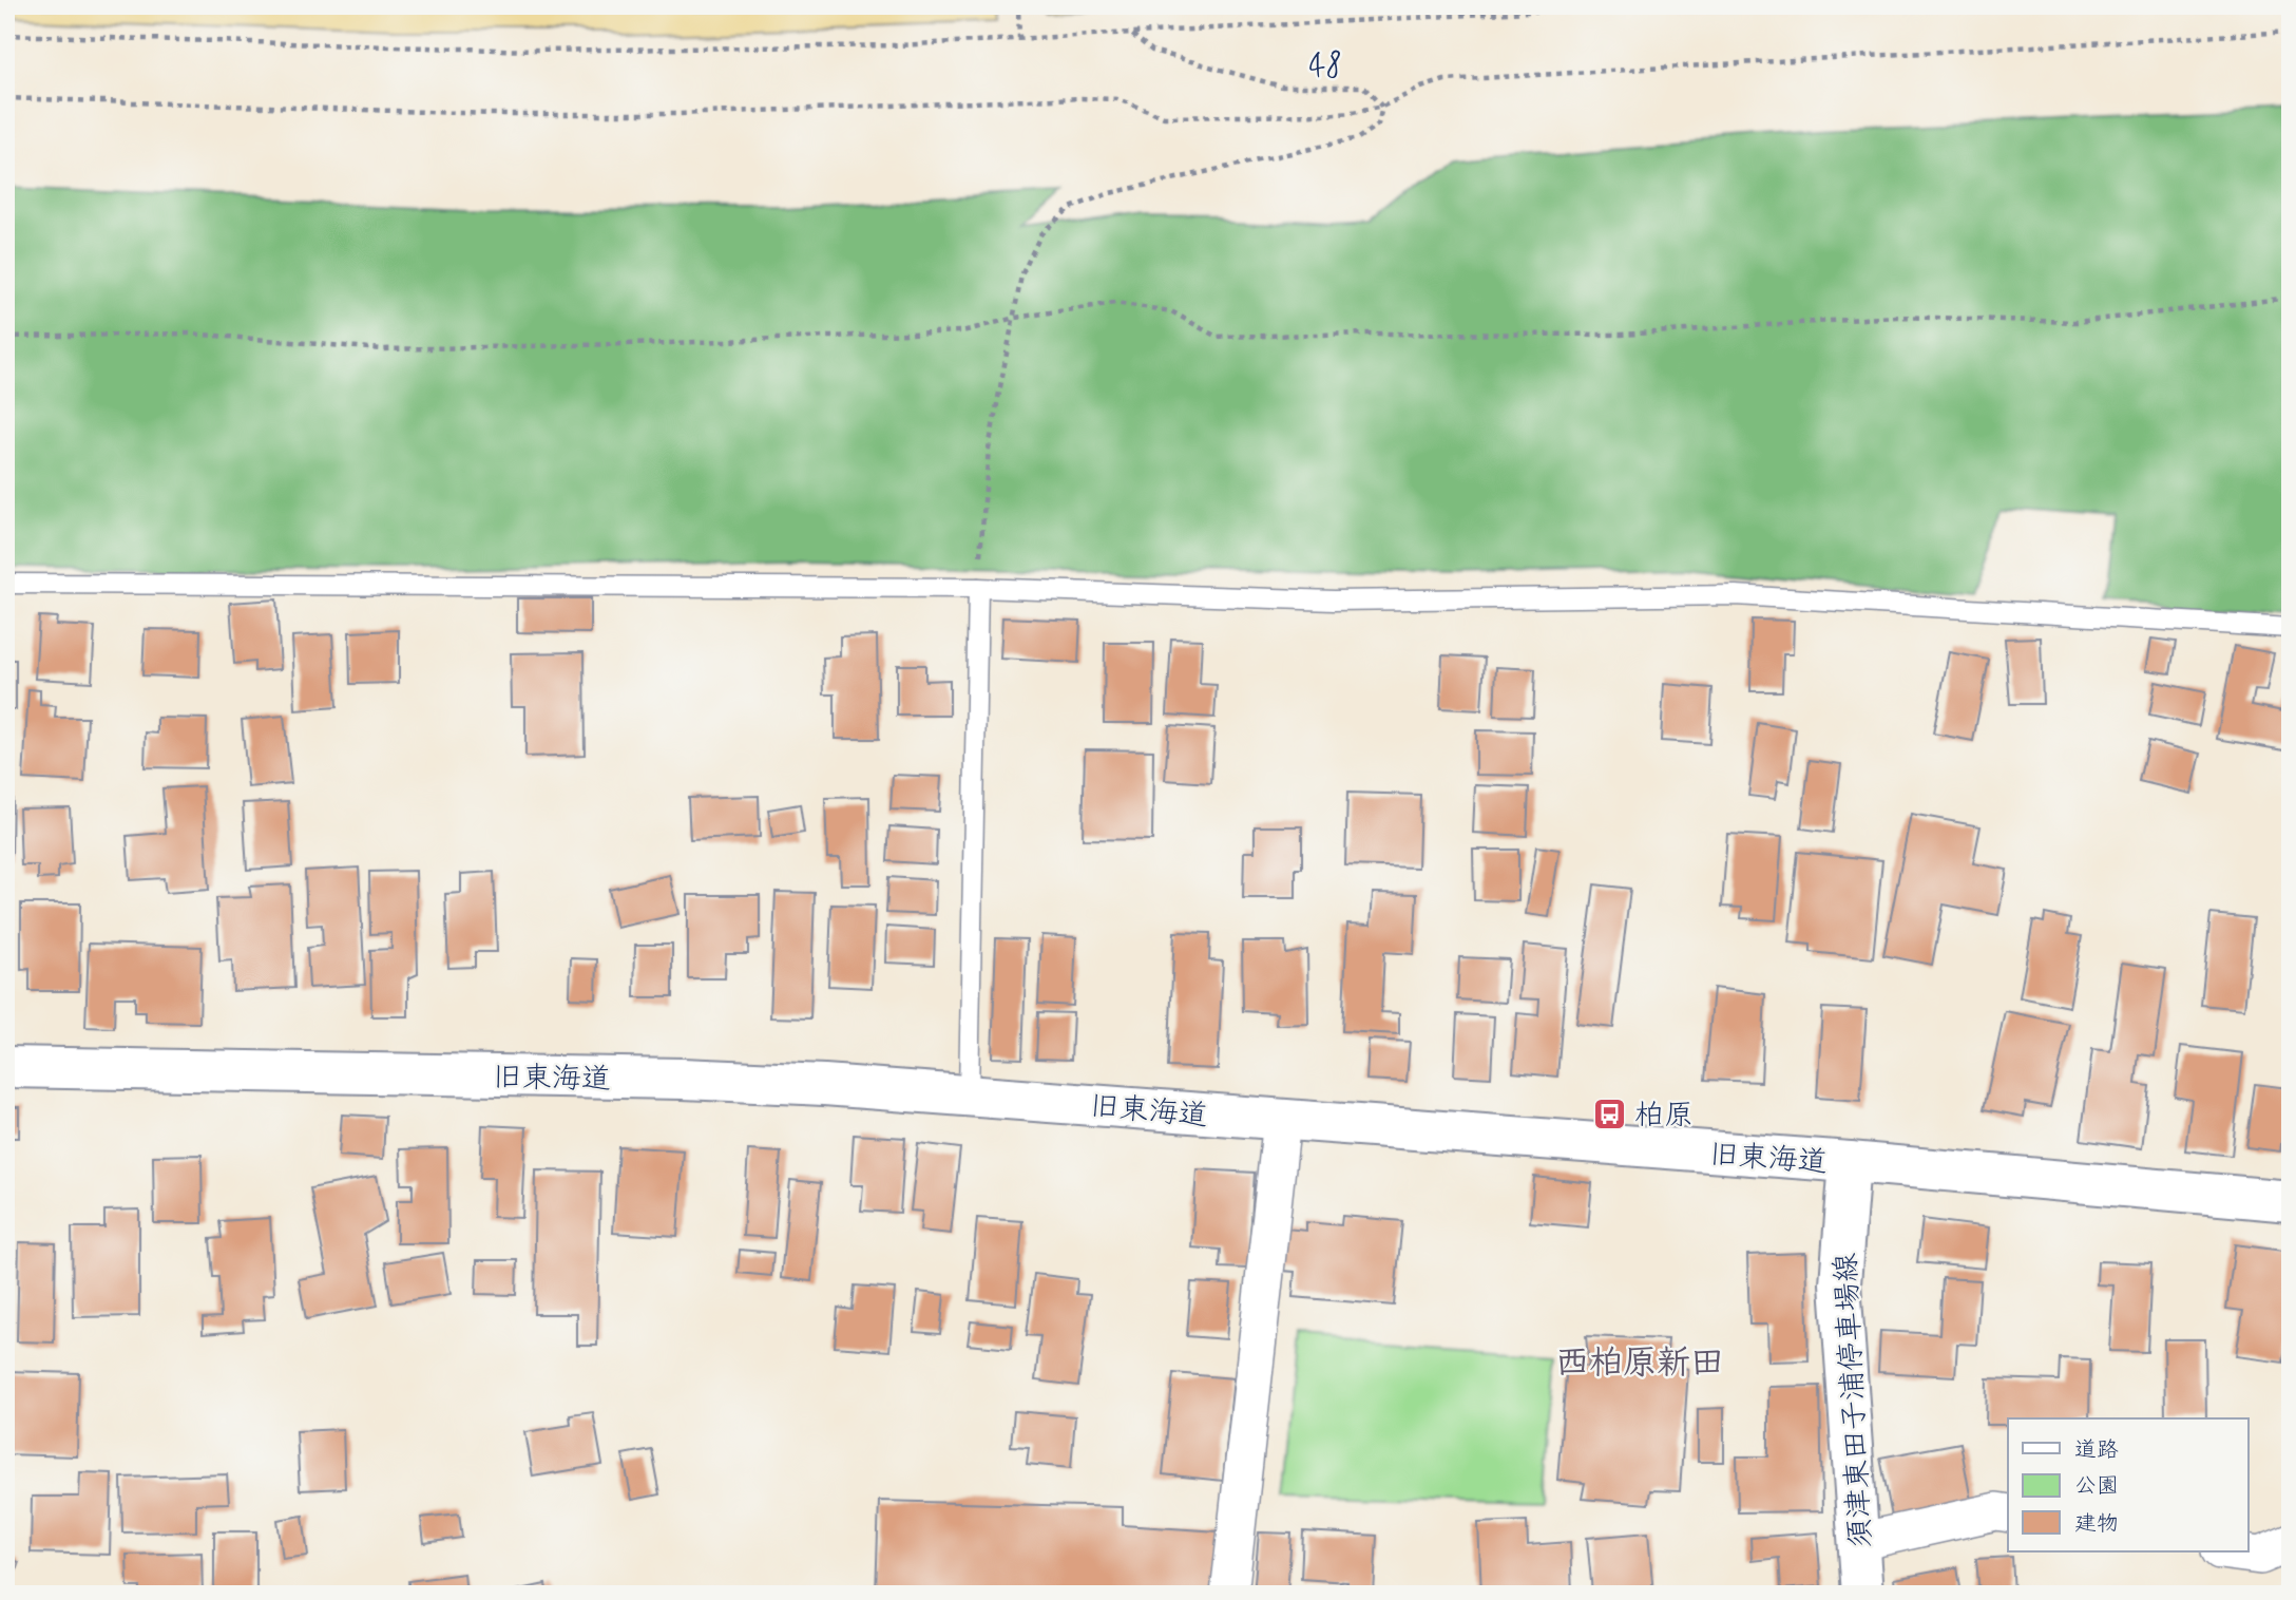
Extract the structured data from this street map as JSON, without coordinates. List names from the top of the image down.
{
  "streets": {
    "main road": ["旧東海道", "須津東田子浦停車場線"],
    "path": ["48"]
  },
  "crossings": [
    ["旧東海道", "須津東田子浦停車場線"]
  ],
  "districts": ["西柏原新田"],
  "places": {
    "bus stop": ["柏原"]
  },
  "legend": ["道路", "公園", "建物"]
}
